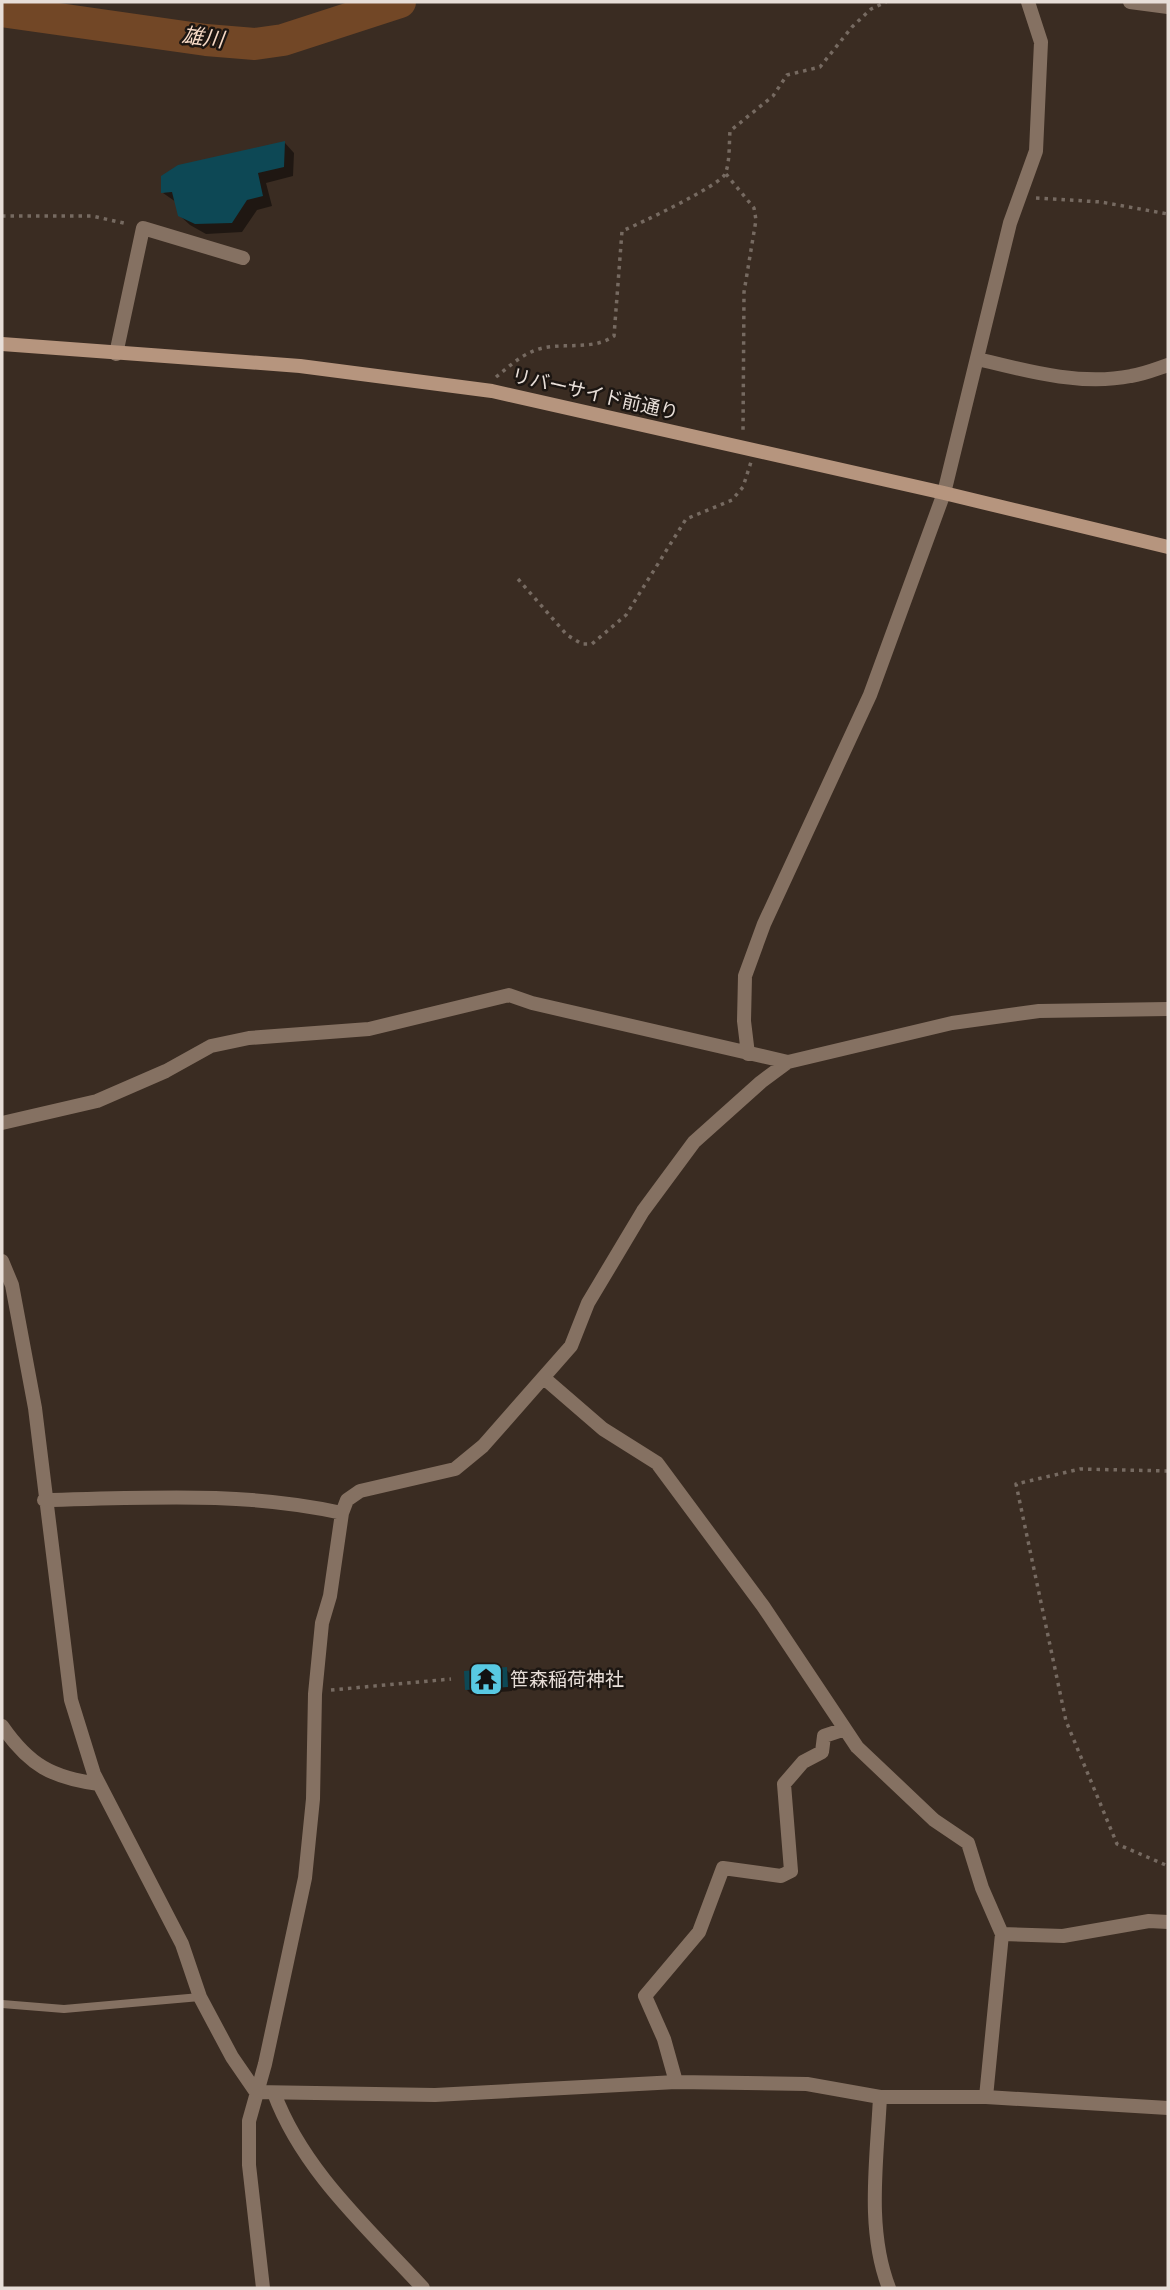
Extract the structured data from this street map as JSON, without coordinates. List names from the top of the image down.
{
  "streets": {
    "street": ["リバーサイド前通り"]
  },
  "water": ["雄川"],
  "places": {
    "temple": ["笹森稲荷神社"]
  }
}
